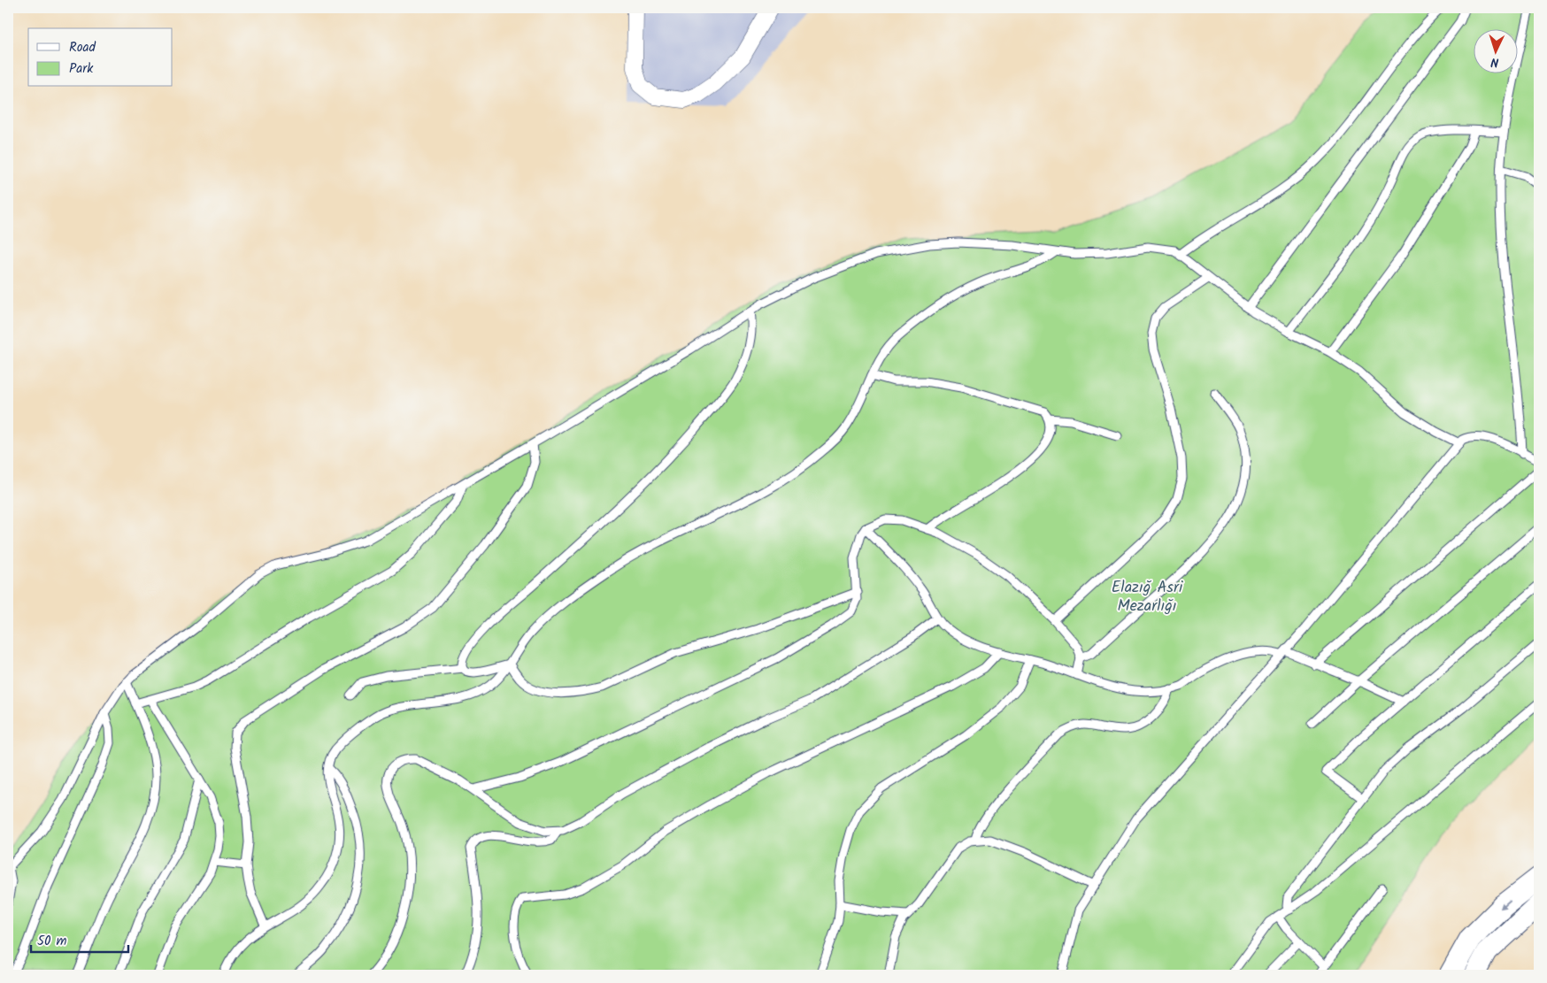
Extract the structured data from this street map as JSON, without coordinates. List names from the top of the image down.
{
  "parks": ["Elazığ Asri Mezarlığı"],
  "legend": ["Road", "Park"],
  "scale_bar": "50 m",
  "north": "bottom"
}
